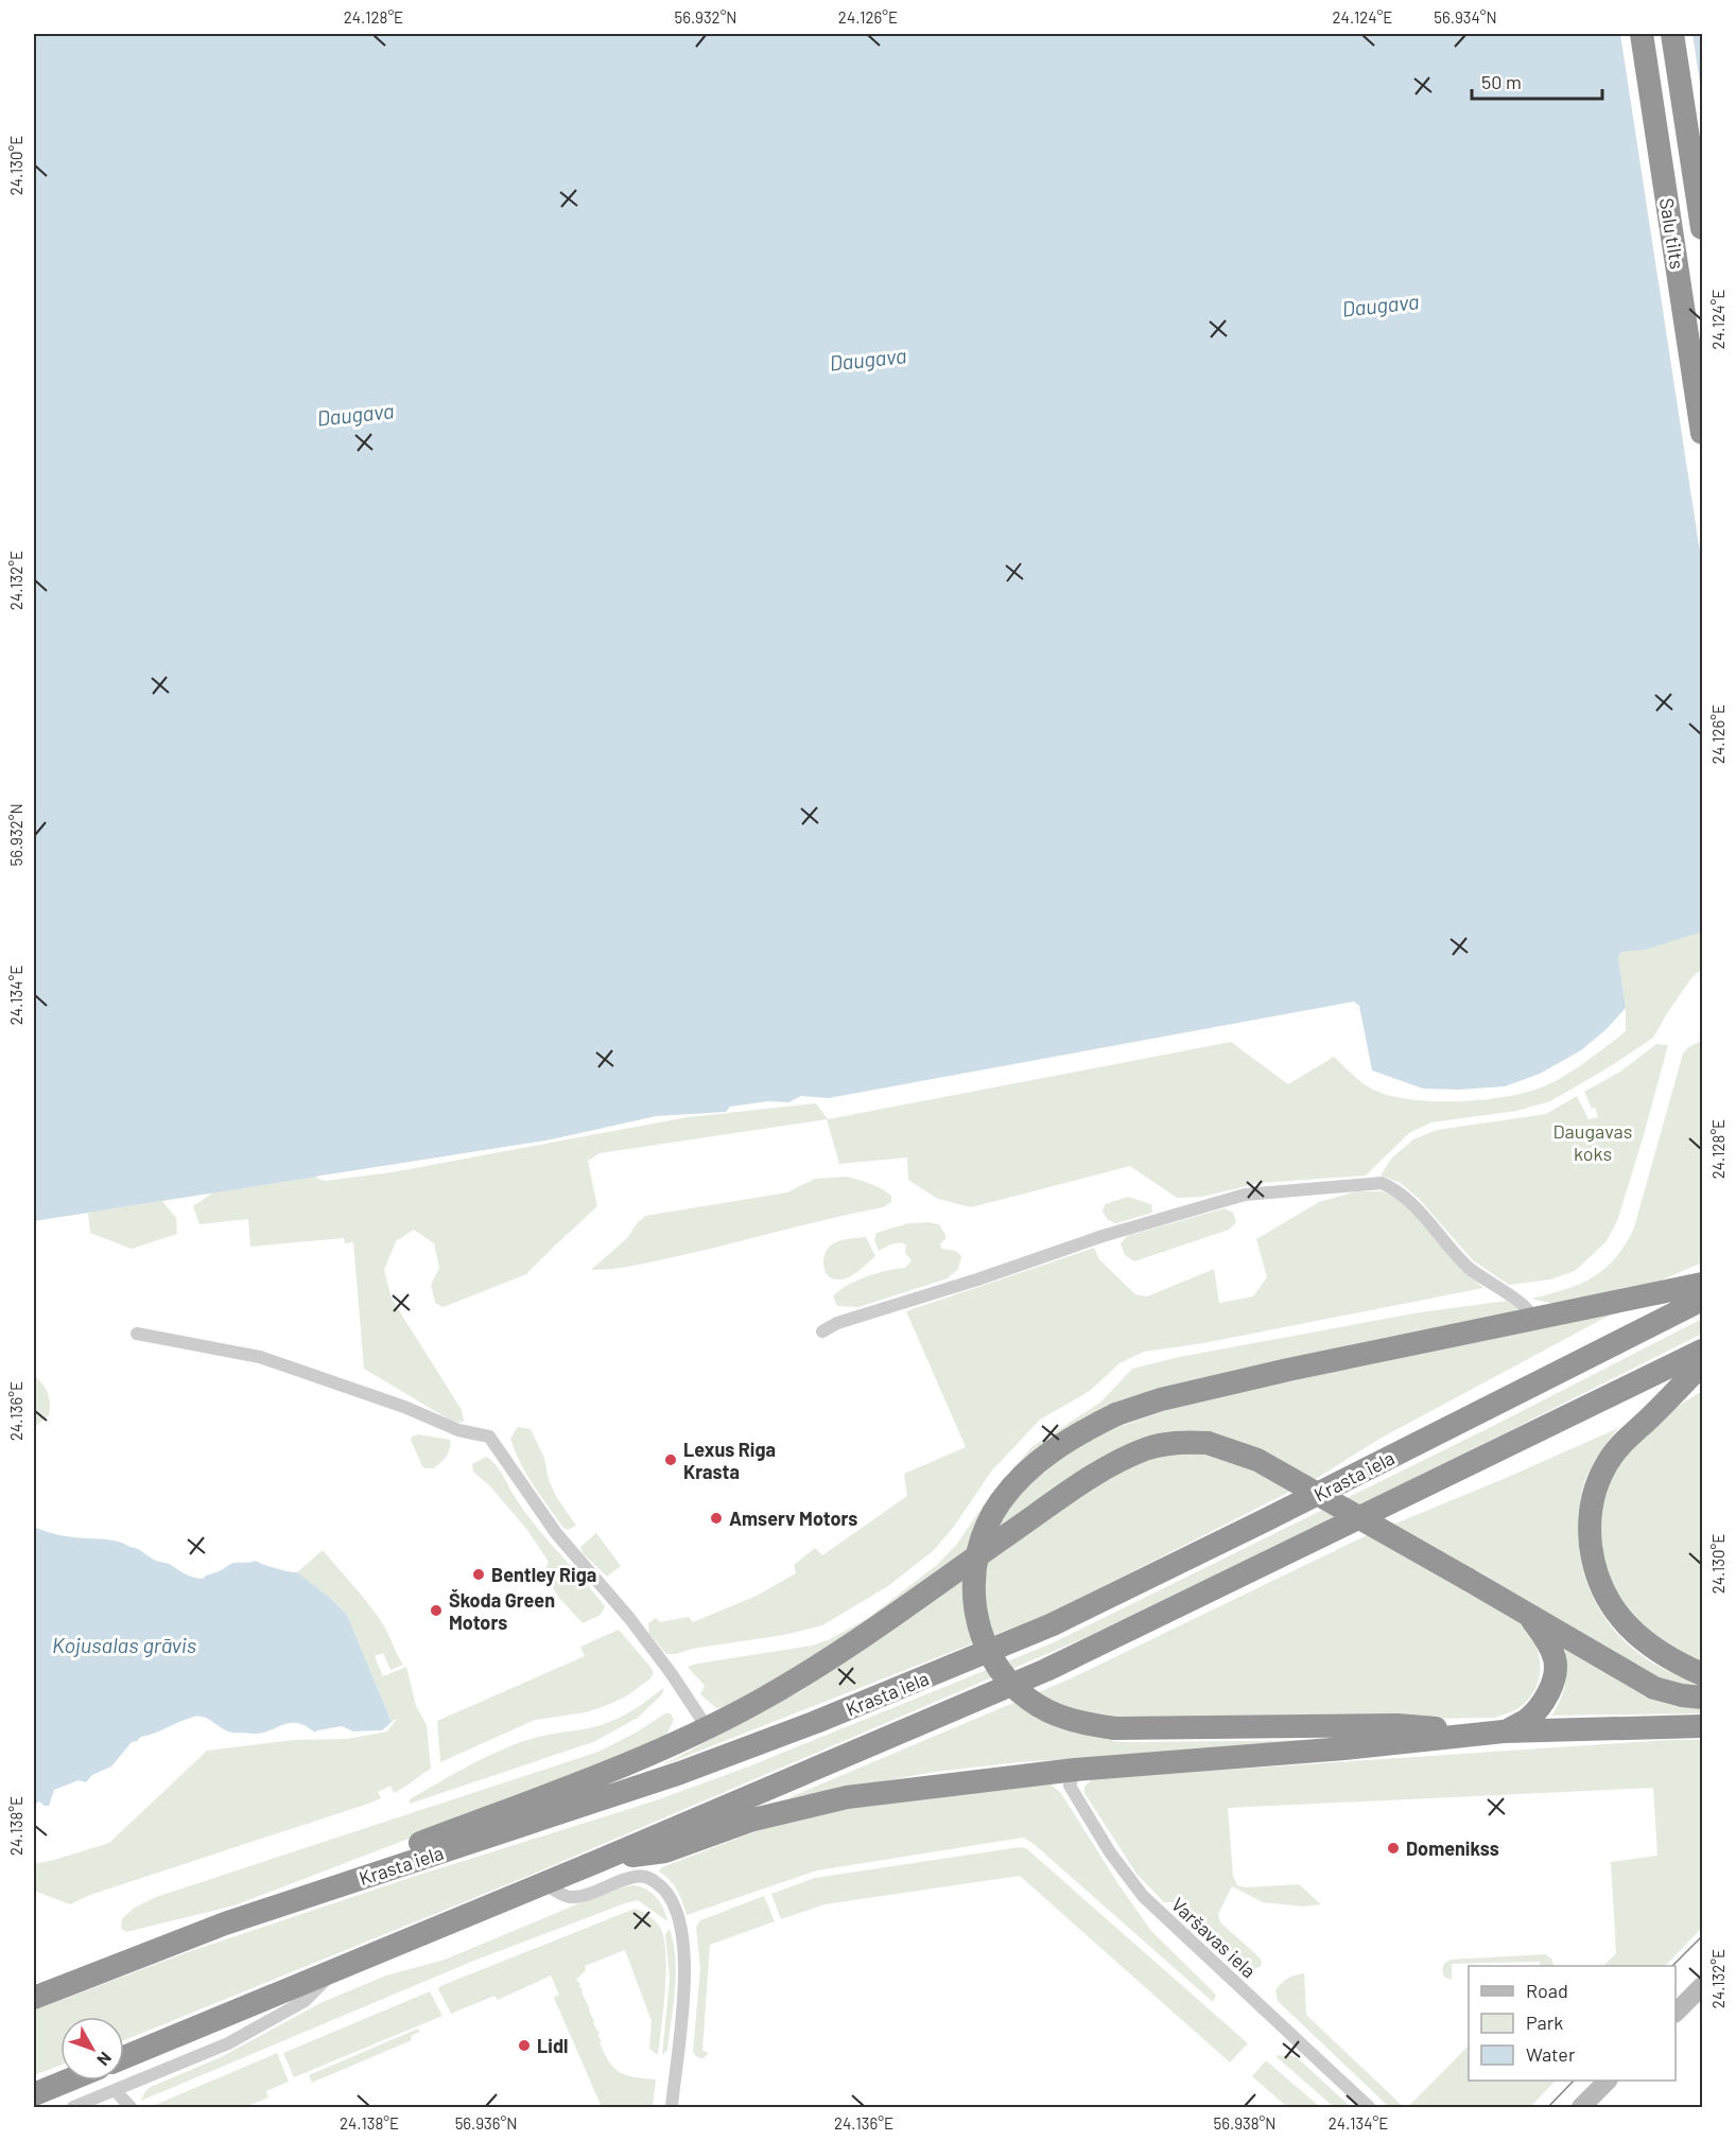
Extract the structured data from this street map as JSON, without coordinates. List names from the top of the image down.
{
  "streets": {
    "highway": ["Salu tilts", "Krasta iela"],
    "street": ["Varšavas iela"]
  },
  "water": ["Daugava", "Kojusalas grāvis"],
  "parks": ["Daugavas koks"],
  "places": [
    "Lexus Riga Krasta",
    "Amserv Motors",
    "Bentley Riga",
    "Škoda Green Motors",
    "Domenikss",
    "Lidl"
  ],
  "legend": ["Road", "Park", "Water"],
  "scale_bar": "50 m",
  "north": "bottom right",
  "coordinates": [
    "24.128°E",
    "56.932°N",
    "24.126°E",
    "24.124°E",
    "56.934°N",
    "24.130°E",
    "24.132°E",
    "24.134°E",
    "24.136°E",
    "24.138°E",
    "56.936°N",
    "56.938°N"
  ]
}
